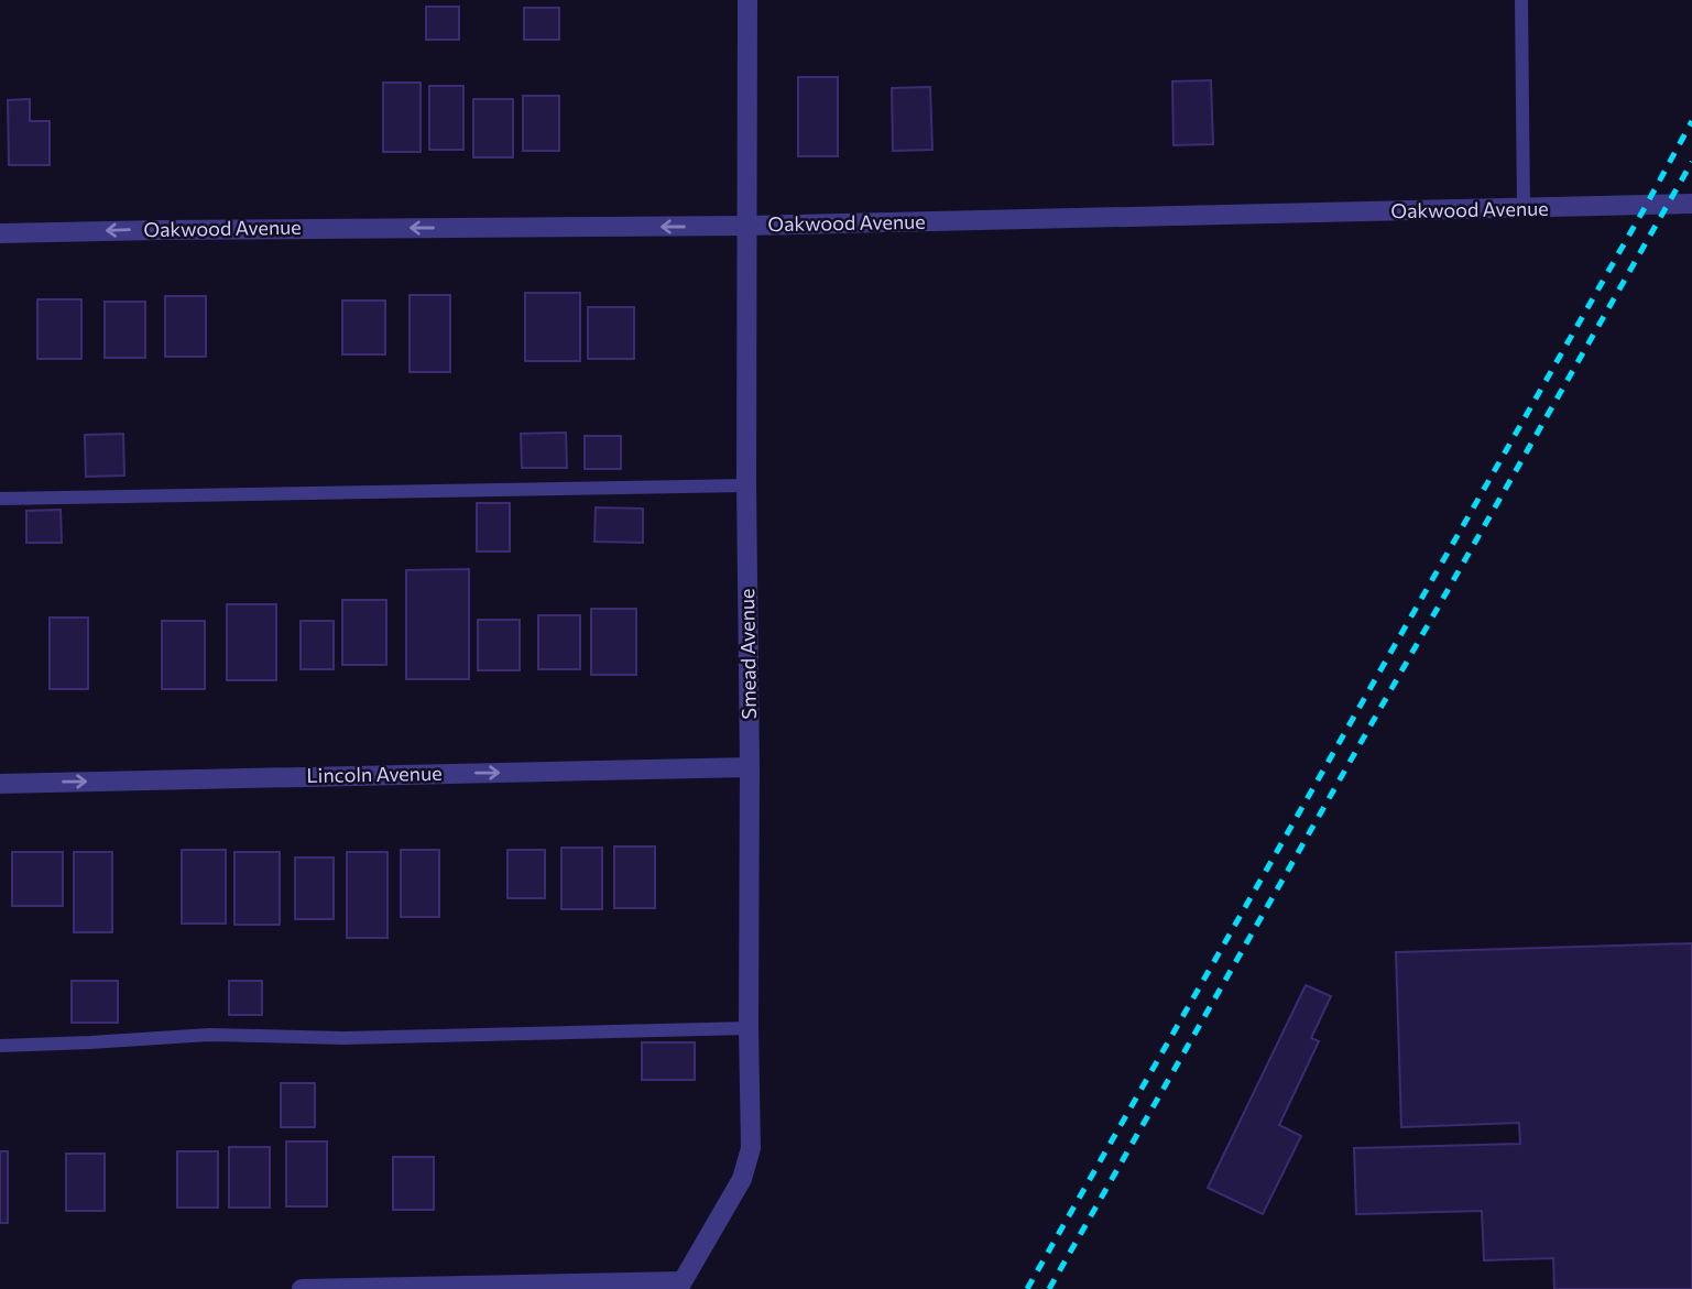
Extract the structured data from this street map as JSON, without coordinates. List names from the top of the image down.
{
  "streets": {
    "street": ["Oakwood Avenue", "Smead Avenue", "Lincoln Avenue"]
  },
  "crossings": [
    ["Oakwood Avenue", "Smead Avenue"],
    ["Smead Avenue", "Lincoln Avenue"]
  ],
  "one_way": ["Oakwood Avenue", "Lincoln Avenue"]
}
